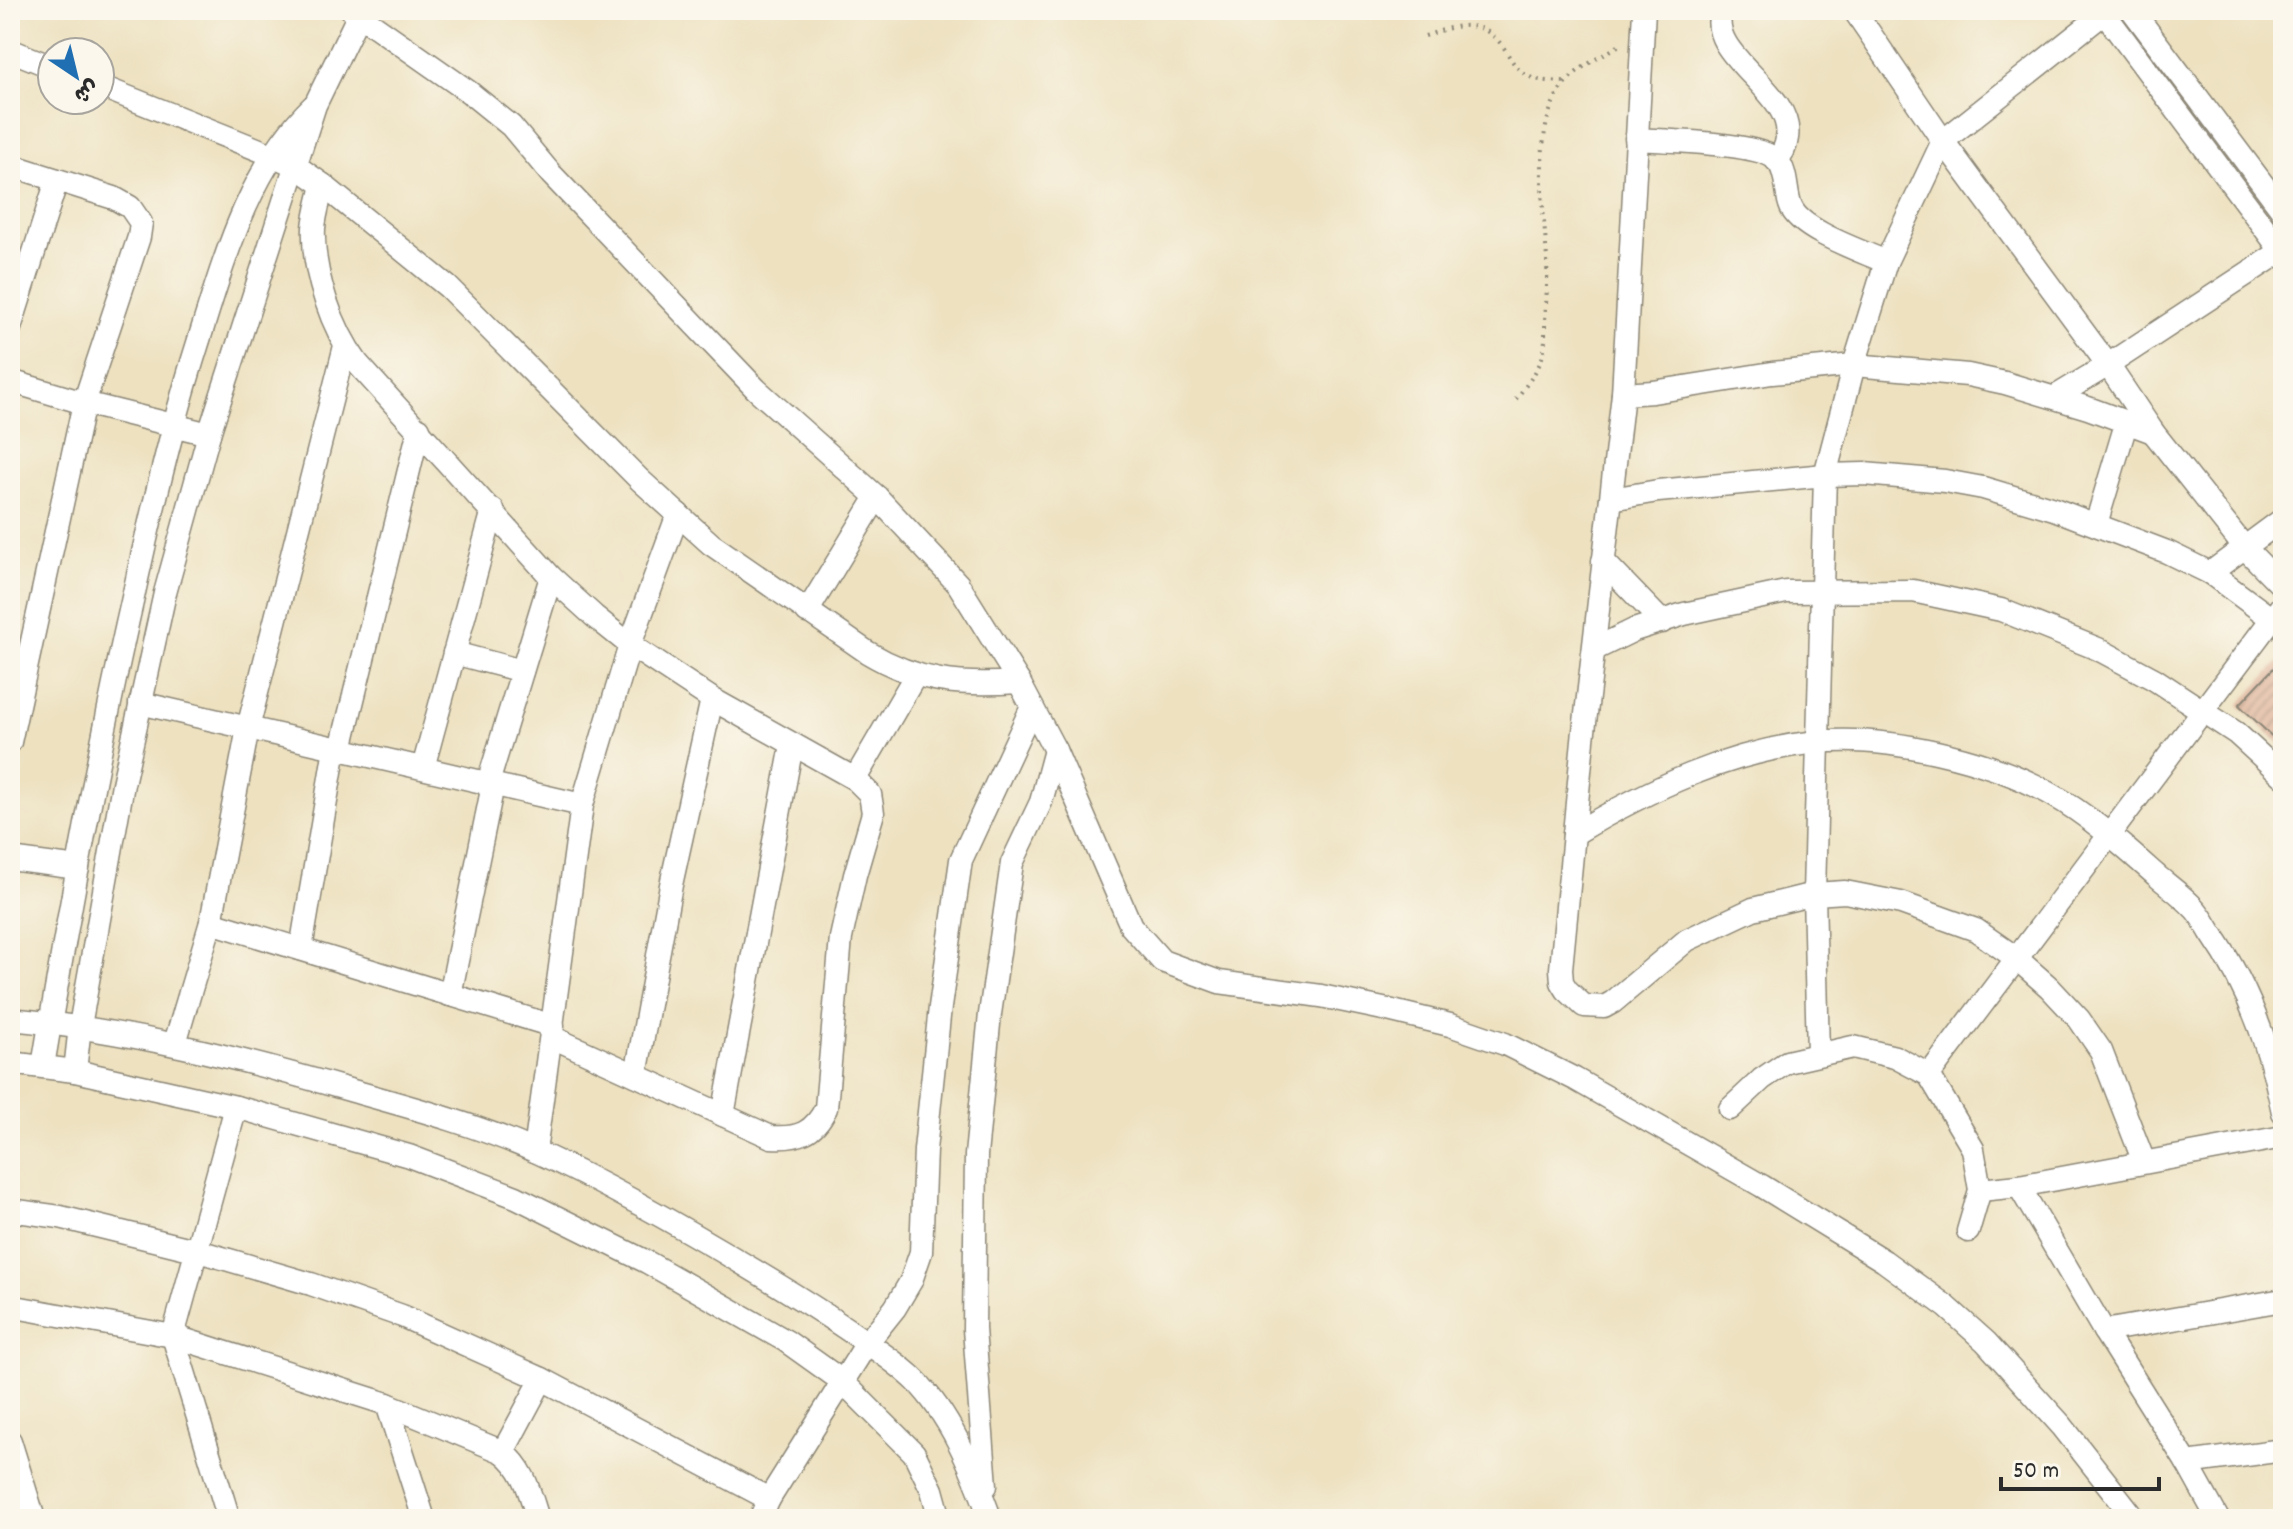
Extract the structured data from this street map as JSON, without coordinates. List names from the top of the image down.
{
  "scale_bar": "50 m",
  "north": "bottom right"
}
